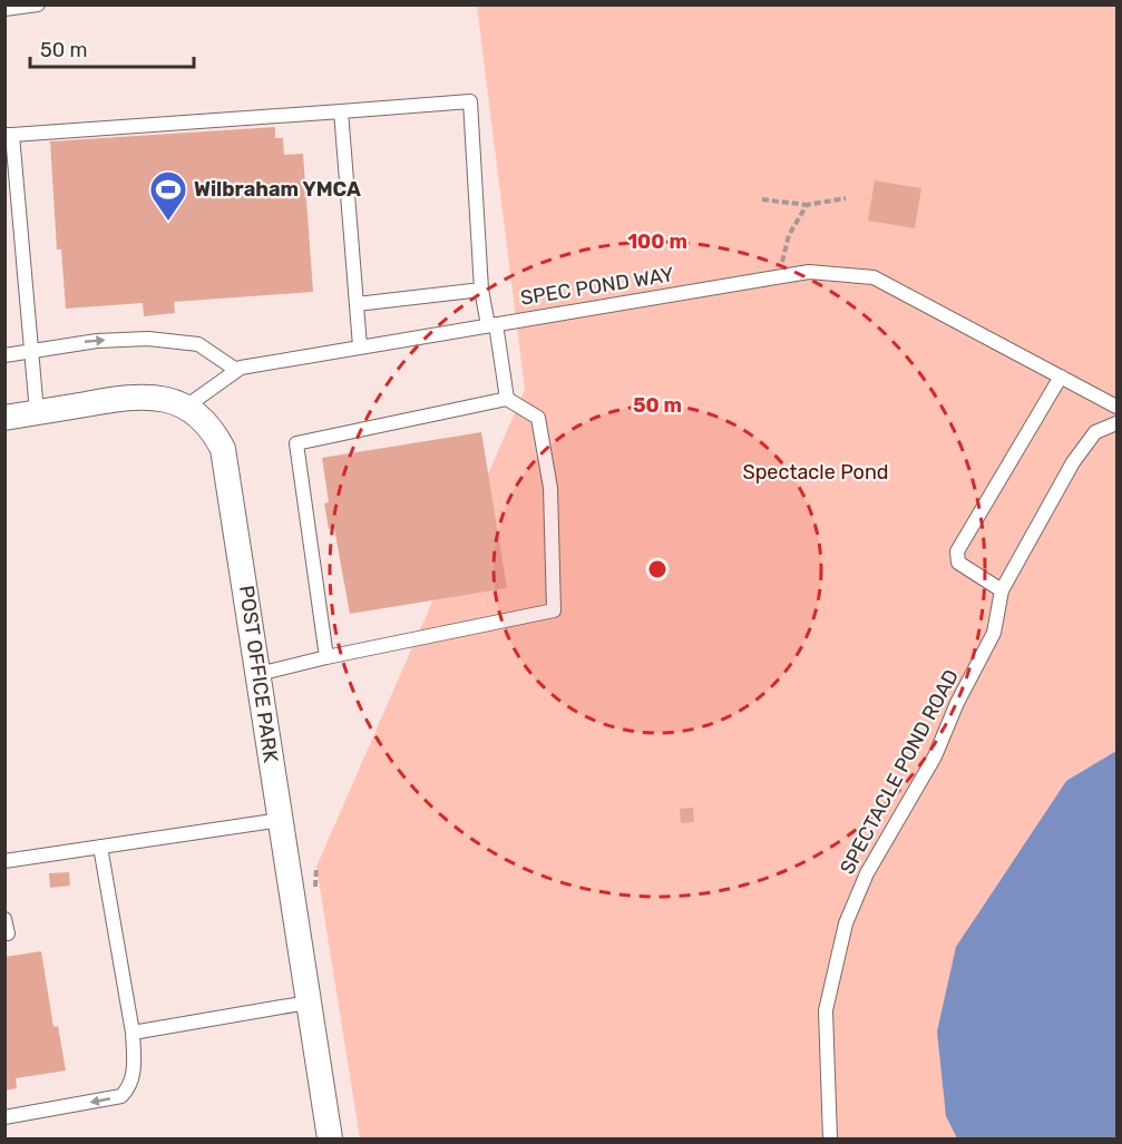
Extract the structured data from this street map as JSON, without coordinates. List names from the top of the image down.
{
  "streets": {
    "street": ["POST OFFICE PARK"],
    "lane": ["SPEC POND WAY", "SPECTACLE POND ROAD"]
  },
  "crossings": [
    ["SPEC POND WAY", "POST OFFICE PARK"]
  ],
  "parks": ["Spectacle Pond"],
  "places": {
    "sports": ["Wilbraham YMCA"]
  },
  "scale_bar": "50 m",
  "rings": ["100 m", "50 m"]
}
